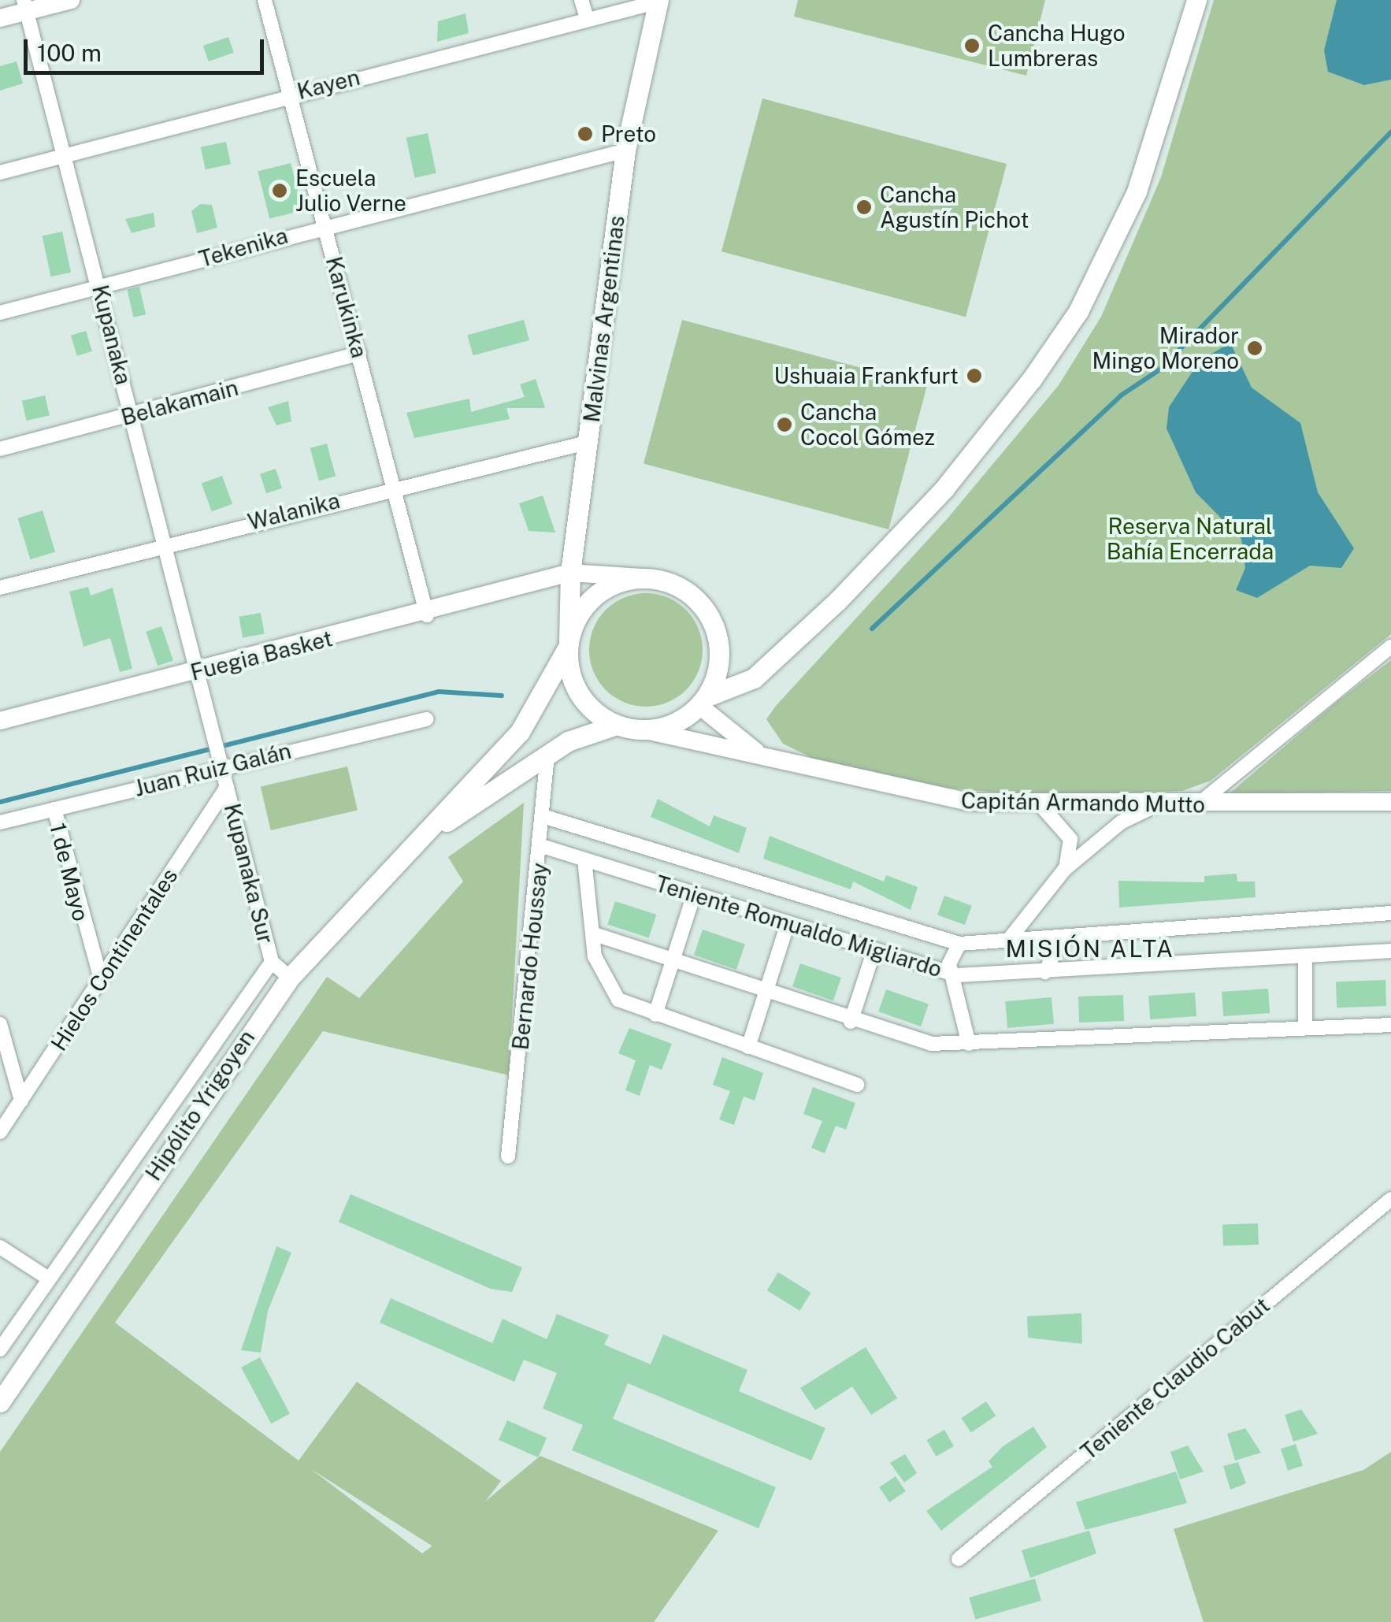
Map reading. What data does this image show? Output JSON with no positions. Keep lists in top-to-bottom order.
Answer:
{
  "streets": {
    "main road": ["Malvinas Argentinas", "Hipólito Yrigoyen"],
    "street": [
      "Kayen",
      "Tekenika",
      "Karukinka",
      "Kupanaka",
      "Belakamain",
      "Walanika",
      "Fuegia Basket",
      "Juan Ruiz Galán",
      "Capitán Armando Mutto",
      "1 de Mayo",
      "Kupanaka Sur",
      "Teniente Romualdo Migliardo",
      "Bernardo Houssay",
      "Hielos Continentales",
      "Teniente Claudio Cabut"
    ]
  },
  "crossings": [
    ["Kayen", "Karukinka"],
    ["Kayen", "Malvinas Argentinas"],
    ["Kayen", "Kupanaka"],
    ["Tekenika", "Karukinka"],
    ["Tekenika", "Malvinas Argentinas"],
    ["Tekenika", "Kupanaka"],
    ["Karukinka", "Belakamain"],
    ["Karukinka", "Walanika"],
    ["Karukinka", "Fuegia Basket"],
    ["Malvinas Argentinas", "Walanika"],
    ["Malvinas Argentinas", "Fuegia Basket"],
    ["Malvinas Argentinas", "Capitán Armando Mutto"],
    ["Kupanaka", "Belakamain"],
    ["Kupanaka", "Walanika"],
    ["Kupanaka", "Fuegia Basket"],
    ["Kupanaka", "Kupanaka Sur"],
    ["Fuegia Basket", "Kupanaka Sur"],
    ["Juan Ruiz Galán", "1 de Mayo"],
    ["Juan Ruiz Galán", "Kupanaka Sur"],
    ["1 de Mayo", "Hielos Continentales"],
    ["Kupanaka Sur", "Hielos Continentales"],
    ["Kupanaka Sur", "Hipólito Yrigoyen"],
    ["Teniente Romualdo Migliardo", "Bernardo Houssay"]
  ],
  "districts": ["MISIÓN ALTA"],
  "parks": ["Reserva Natural Bahía Encerrada"],
  "places": [
    "Cancha Hugo Lumbreras",
    "Preto",
    "Escuela Julio Verne",
    "Cancha Agustín Pichot",
    "Mirador Mingo Moreno",
    "Ushuaia Frankfurt",
    "Cancha Cocol Gómez"
  ],
  "scale_bar": "100 m"
}
